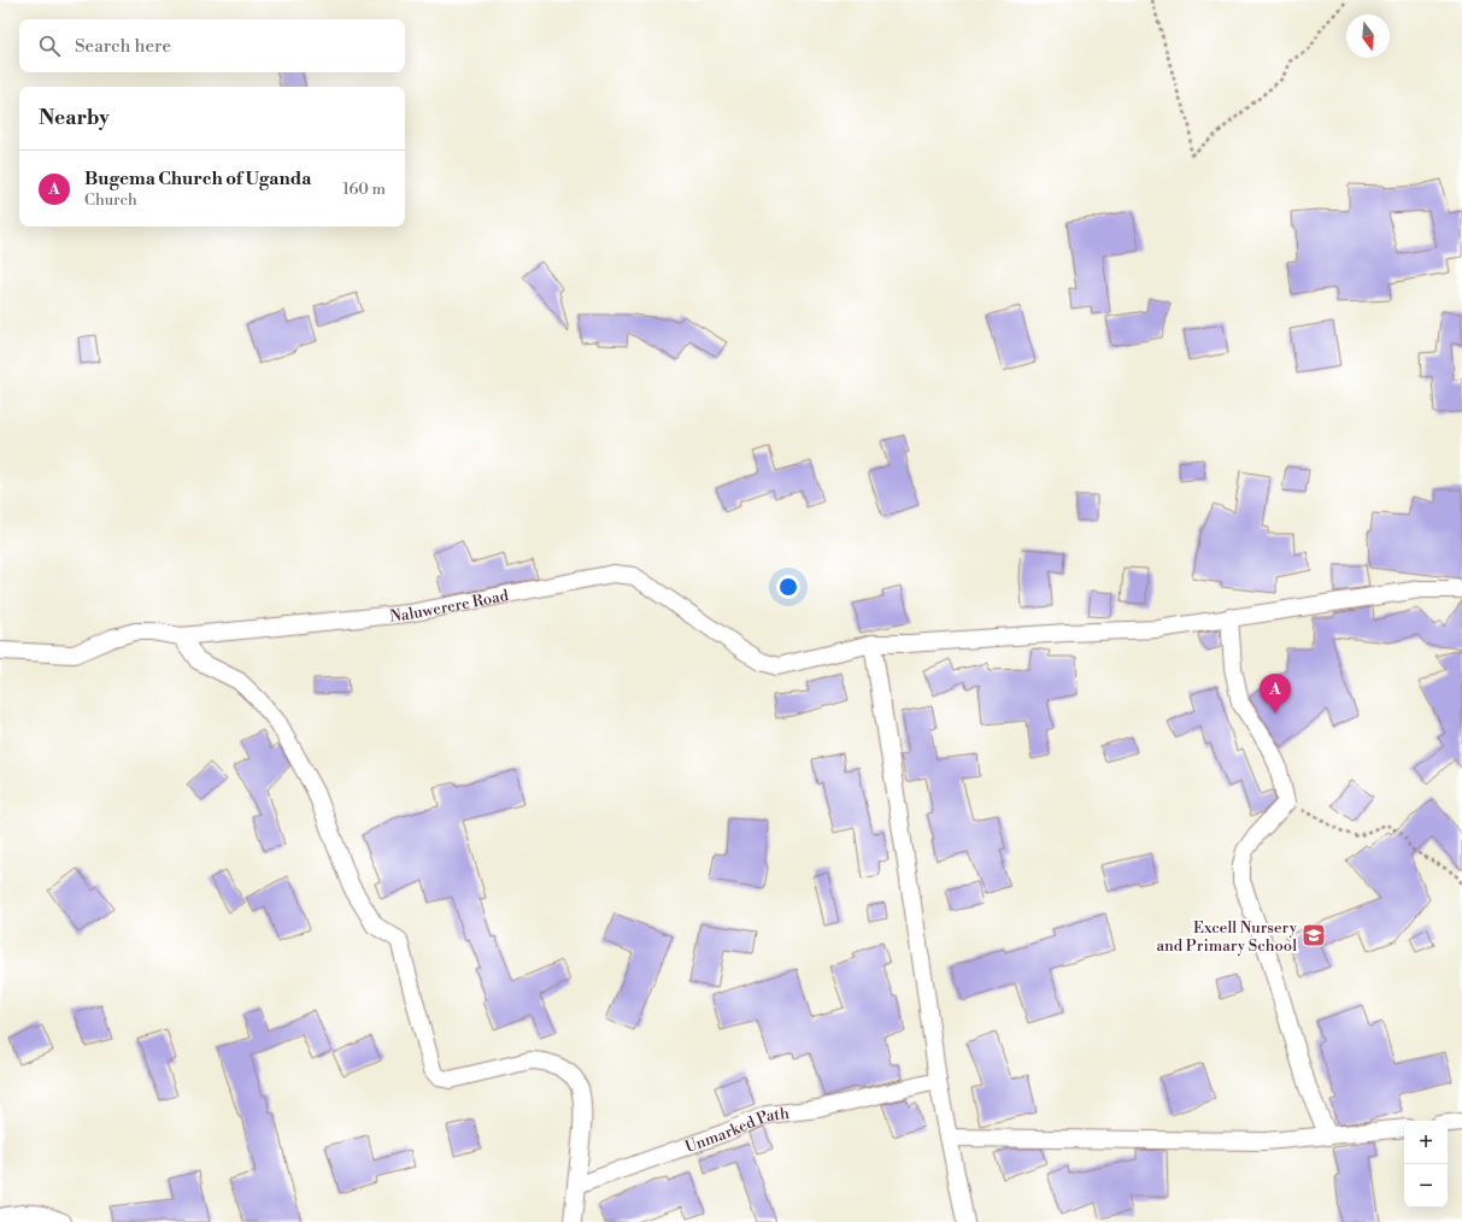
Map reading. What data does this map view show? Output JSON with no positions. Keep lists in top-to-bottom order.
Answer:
{
  "streets": {
    "street": ["Naluwerere Road", "Unmarked Path"]
  },
  "places": {
    "school or university": ["Excell Nursery and Primary School"]
  },
  "north": "bottom",
  "page": {
    "search": "Search here",
    "heading": "Nearby",
    "list": [
      {
        "mark": "A",
        "name": "Bugema Church of Uganda",
        "note": "Church",
        "value": "160 m"
      }
    ],
    "pins": "A",
    "map_buttons": ["+", "−"]
  }
}
